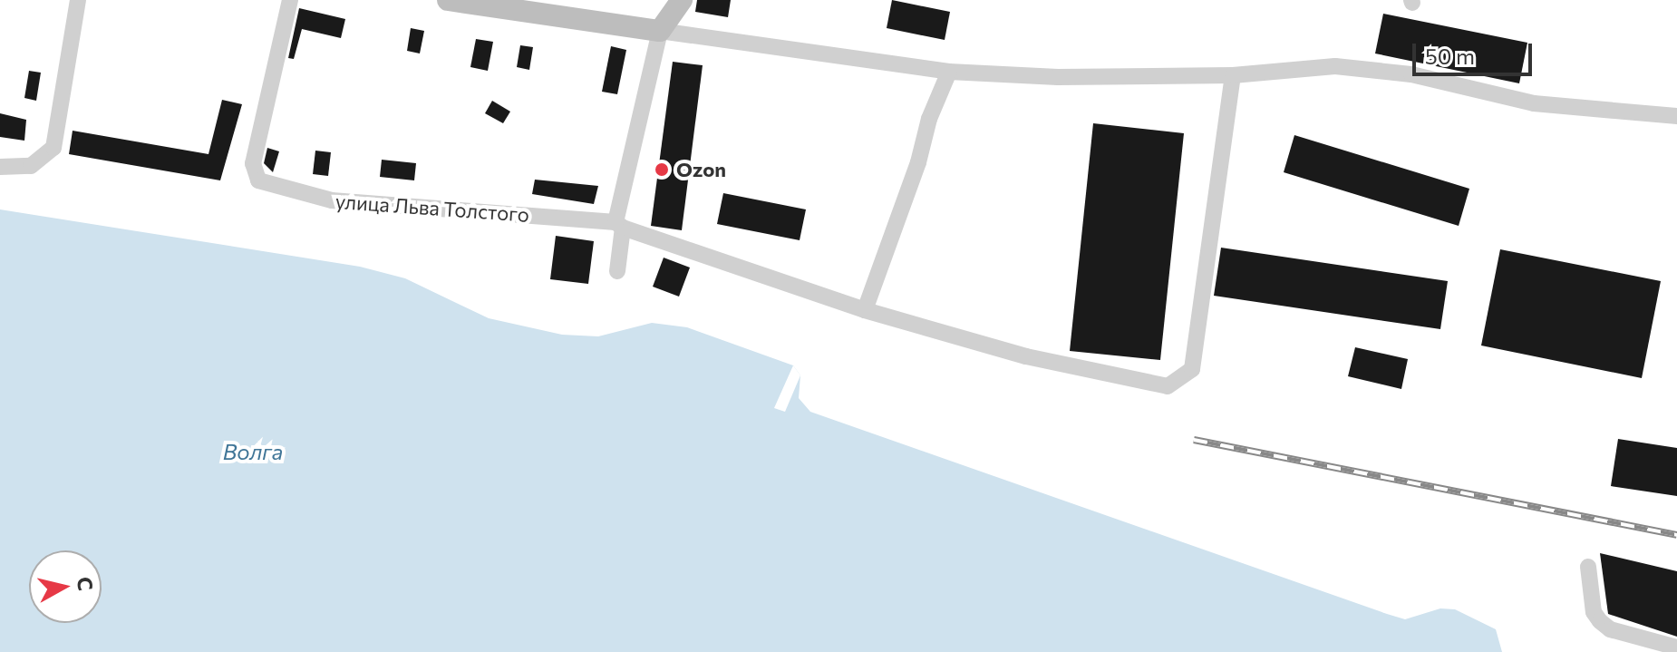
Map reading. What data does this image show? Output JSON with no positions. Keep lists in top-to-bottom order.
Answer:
{
  "streets": {
    "street": ["улица Льва Толстого"]
  },
  "water": ["Волга"],
  "places": ["Ozon"],
  "scale_bar": "50 m",
  "north": "right"
}
